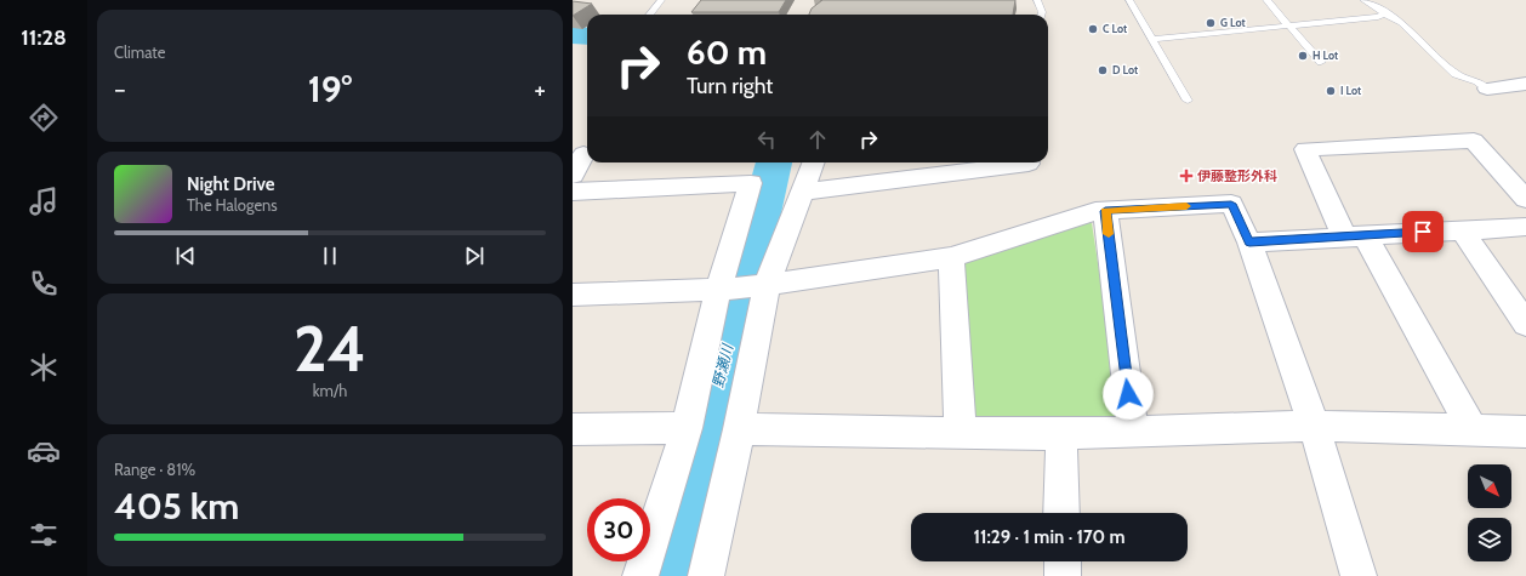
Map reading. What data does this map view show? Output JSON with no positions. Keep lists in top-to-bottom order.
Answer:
{
  "water": ["野瀬川"],
  "places": {
    "other": [
      "G Lot",
      "C Lot",
      "H Lot",
      "D Lot",
      "I Lot"
    ],
    "health": ["伊藤整形外科"]
  },
  "north": "bottom right",
  "page": {
    "tabs": "11:28",
    "tile": [
      "Climate",
      ["24", "km/h"],
      ["Range · 81%", "405 km"]
    ],
    "turn": ["60 m", "Turn right"],
    "heat": ["−", "19°", "+"],
    "song": ["Night Drive", "The Halogens"],
    "limit": "30",
    "trip": "11:29 · 1 min · 170 m"
  }
}
